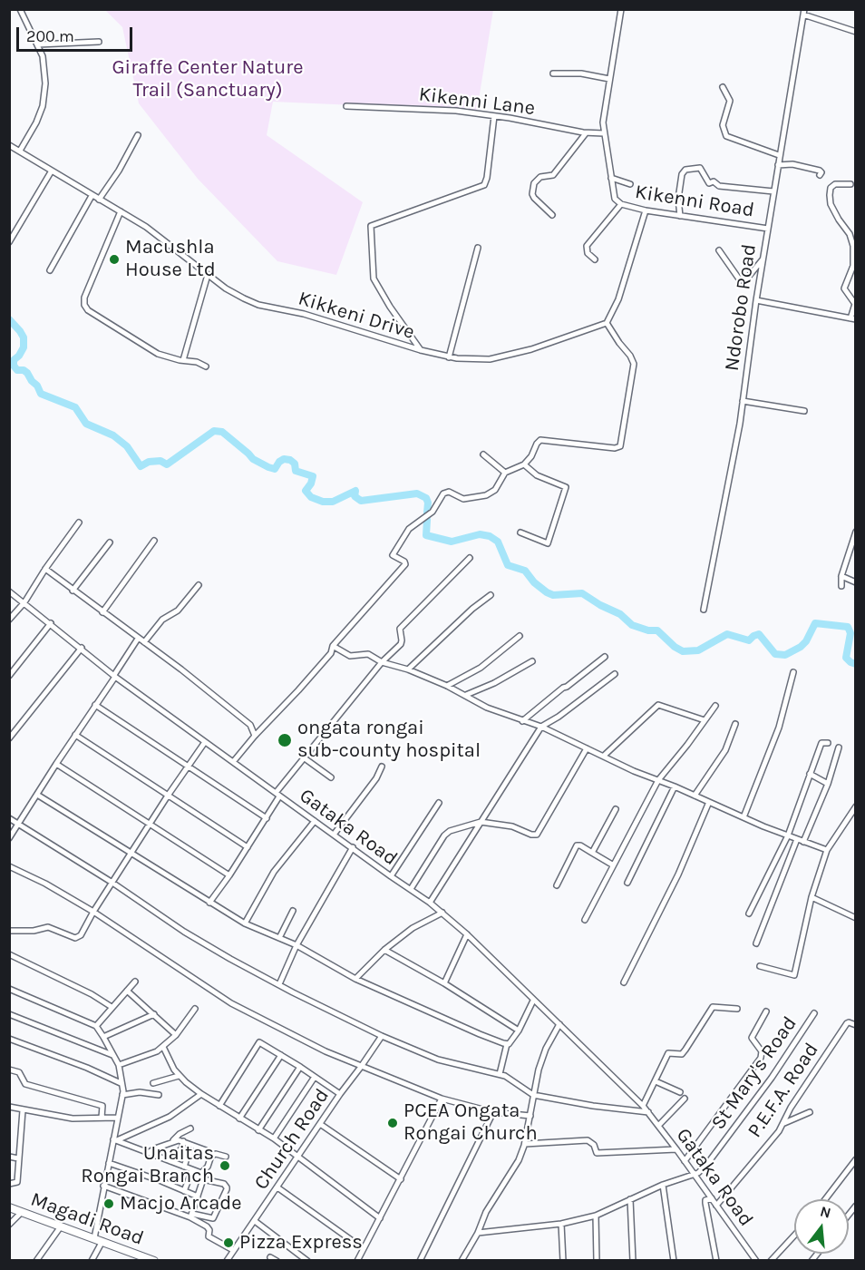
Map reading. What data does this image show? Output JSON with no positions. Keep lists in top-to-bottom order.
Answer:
{
  "streets": {
    "highway": ["Magadi Road"],
    "street": [
      "Kikenni Lane",
      "Kikenni Road",
      "Ndorobo Road",
      "Kikkeni Drive",
      "Gataka Road",
      "St Mary's Road",
      "P.E.F.A. Road",
      "Church Road"
    ]
  },
  "crossings": [
    ["Kikenni Lane", "Kikenni Road"],
    ["Kikenni Road", "Ndorobo Road"],
    ["Gataka Road", "St Mary's Road"],
    ["Gataka Road", "P.E.F.A. Road"]
  ],
  "parks": ["Giraffe Center Nature Trail (Sanctuary)"],
  "places": [
    "Macushla House Ltd",
    "ongata rongai sub-county hospital",
    "PCEA Ongata Rongai Church",
    "Unaitas Rongai Branch",
    "Macjo Arcade",
    "Pizza Express"
  ],
  "scale_bar": "200 m",
  "north": "top"
}
